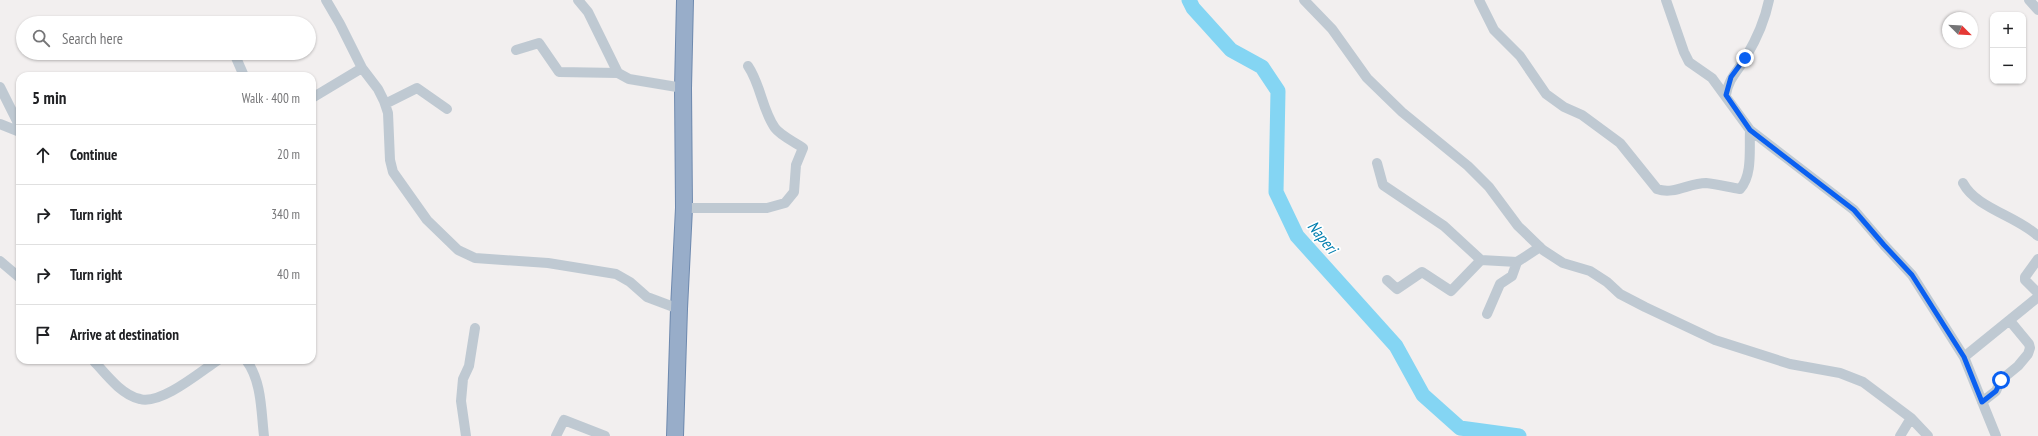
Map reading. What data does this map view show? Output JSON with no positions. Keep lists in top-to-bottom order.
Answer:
{
  "water": ["Naperi"],
  "north": "bottom right",
  "page": {
    "map_buttons": ["+", "−"],
    "search": "Search here",
    "heading": ["5 min", "Walk · 400 m"],
    "list": [
      ["Continue", "20 m"],
      ["Turn right", "340 m"],
      ["Turn right", "40 m"],
      "Arrive at destination"
    ]
  }
}
